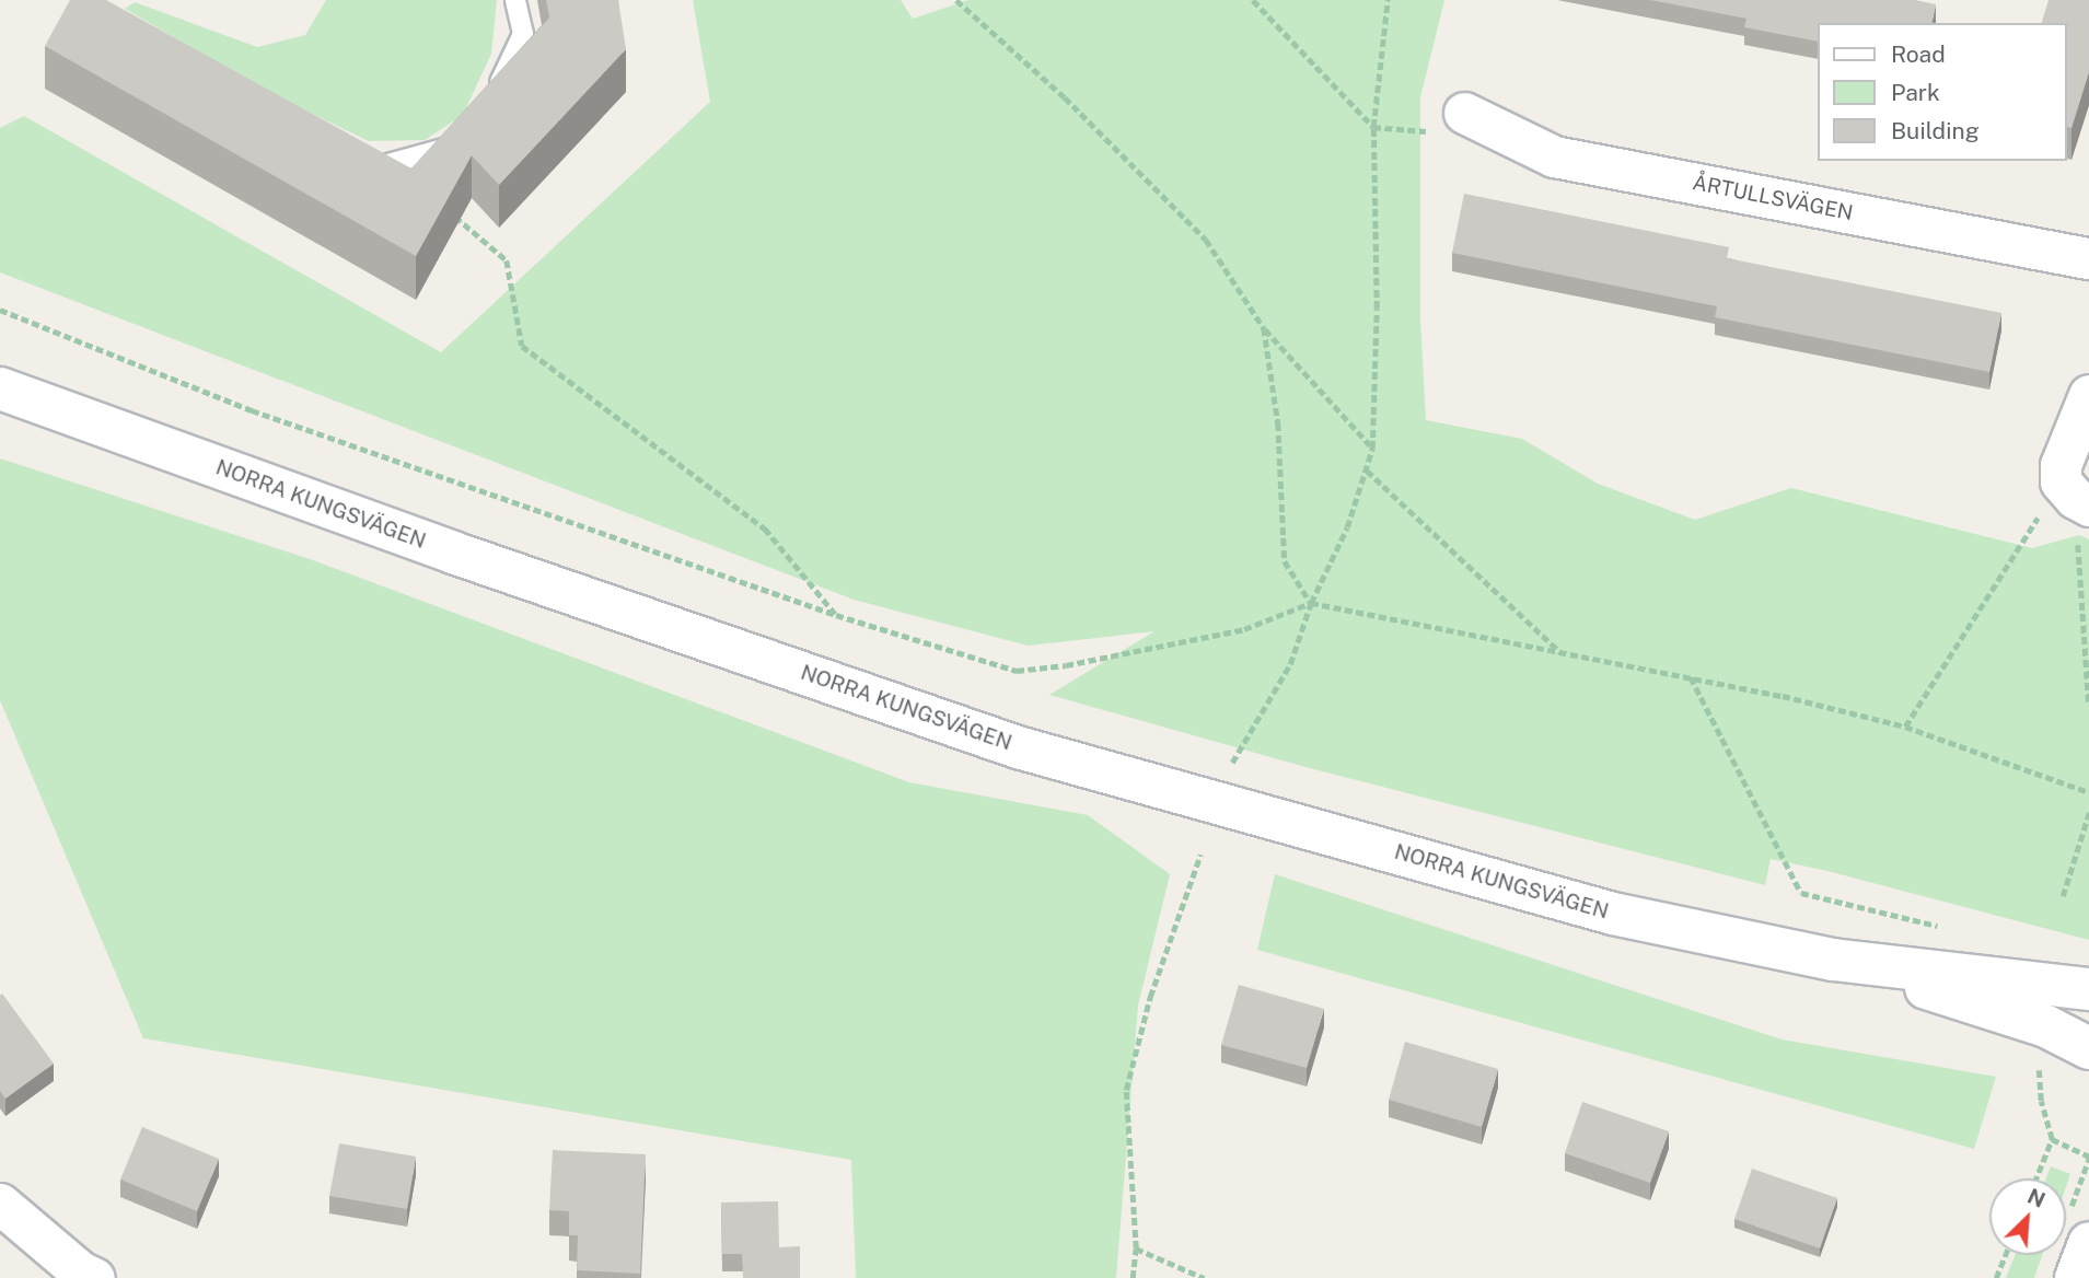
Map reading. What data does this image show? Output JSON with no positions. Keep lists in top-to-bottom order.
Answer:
{
  "streets": {
    "main road": ["NORRA KUNGSVÄGEN"],
    "street": ["ÅRTULLSVÄGEN"]
  },
  "legend": ["Road", "Park", "Building"],
  "north": "top right"
}
